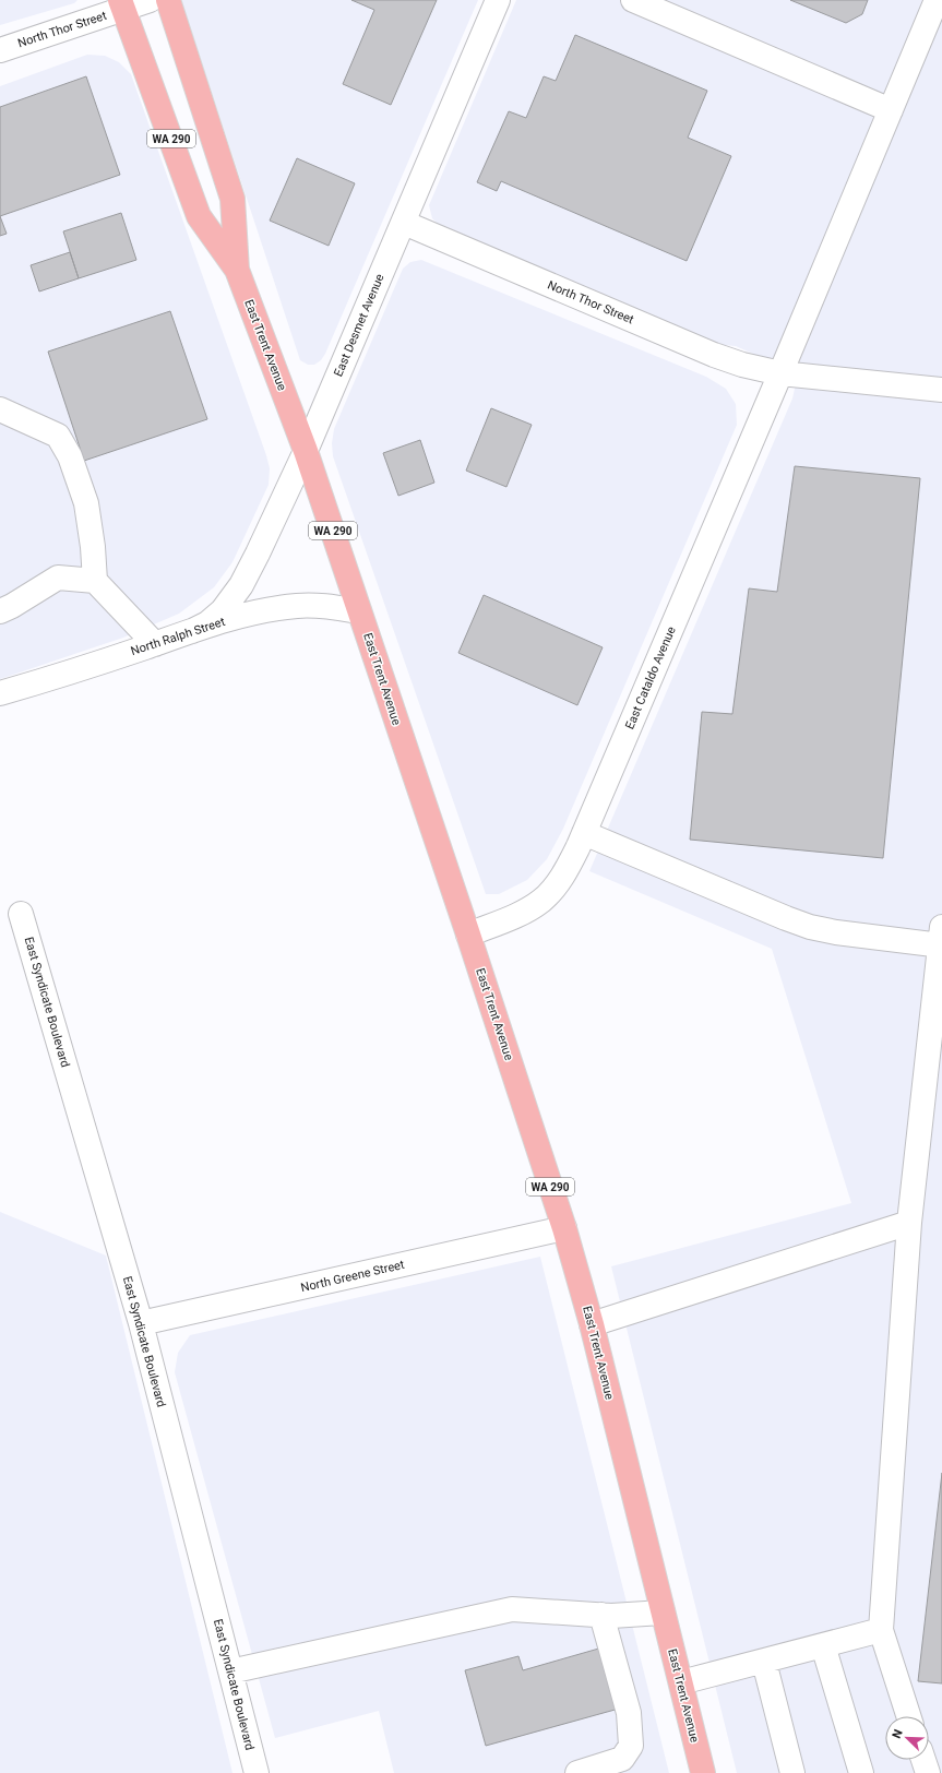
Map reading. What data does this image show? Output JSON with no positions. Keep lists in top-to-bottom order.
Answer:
{
  "streets": {
    "main road": ["WA 290", "East Trent Avenue"],
    "street": [
      "North Thor Street",
      "East Desmet Avenue",
      "North Ralph Street",
      "East Cataldo Avenue",
      "East Syndicate Boulevard",
      "North Greene Street"
    ]
  },
  "crossings": [
    ["North Thor Street", "East Desmet Avenue"],
    ["North Thor Street", "East Trent Avenue"],
    ["North Thor Street", "East Cataldo Avenue"],
    ["East Desmet Avenue", "East Trent Avenue"],
    ["East Desmet Avenue", "North Ralph Street"],
    ["East Trent Avenue", "North Ralph Street"],
    ["East Trent Avenue", "East Cataldo Avenue"],
    ["East Trent Avenue", "North Greene Street"],
    ["East Syndicate Boulevard", "North Greene Street"]
  ],
  "north": "top left"
}
